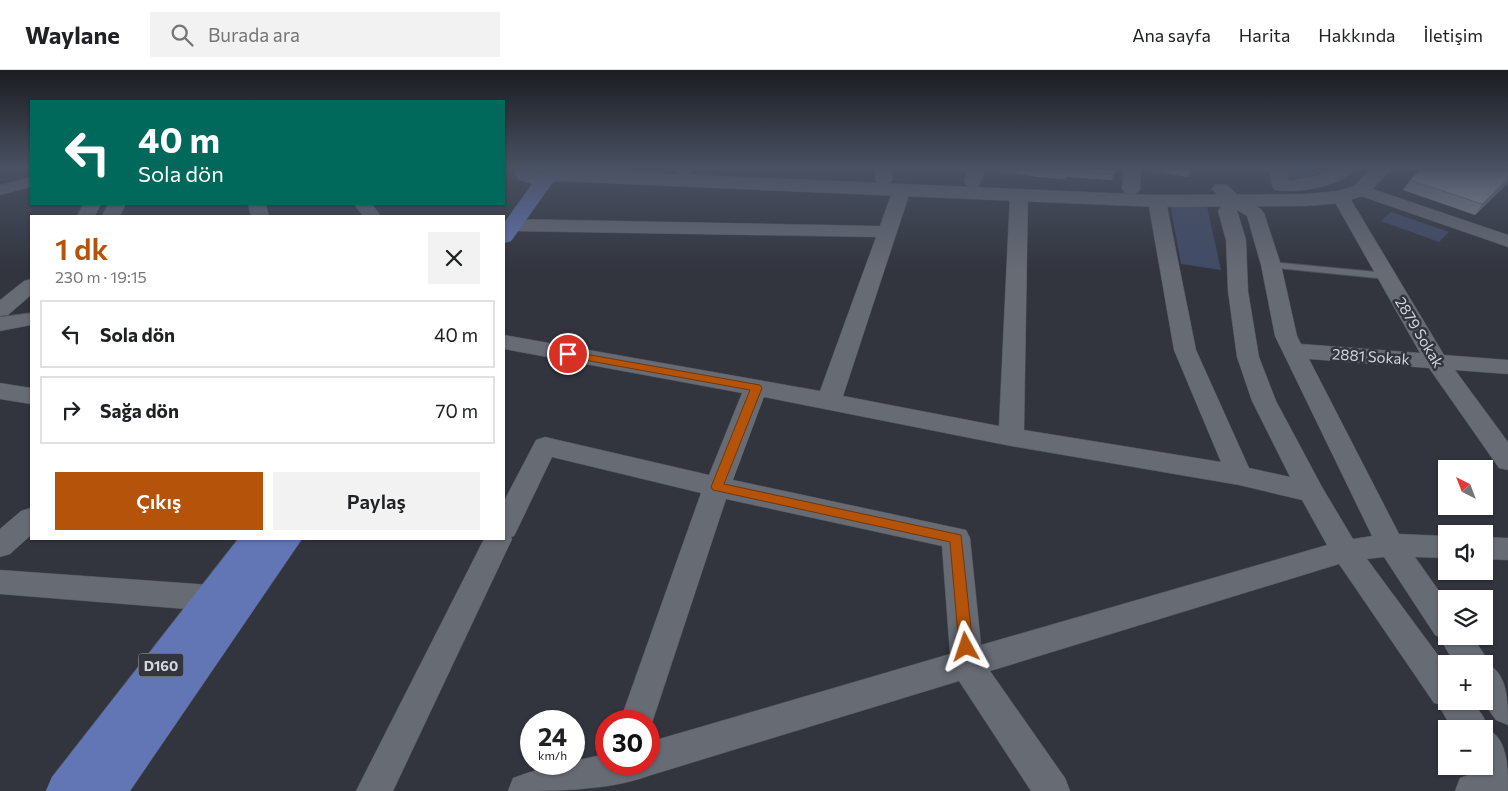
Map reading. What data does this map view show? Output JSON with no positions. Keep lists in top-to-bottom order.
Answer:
{
  "streets": {
    "main road": ["D160"],
    "street": ["2879 Sokak", "2881 Sokak"]
  },
  "crossings": [
    ["2879 Sokak", "2881 Sokak"]
  ],
  "north": "top left",
  "page": {
    "header": "Waylane",
    "search": "Burada ara",
    "nav": [
      "Ana sayfa",
      "Harita",
      "Hakkında",
      "İletişim"
    ],
    "turn": ["40 m", "Sola dön"],
    "heading": ["1 dk", "230 m · 19:15"],
    "list": [
      {
        "name": "Sola dön",
        "value": "40 m"
      },
      {
        "name": "Sağa dön",
        "value": "70 m"
      }
    ],
    "map_buttons": ["+", "−"],
    "buttons": ["Çıkış", "Paylaş"],
    "speed": "24 km/h",
    "limit": "30"
  }
}
